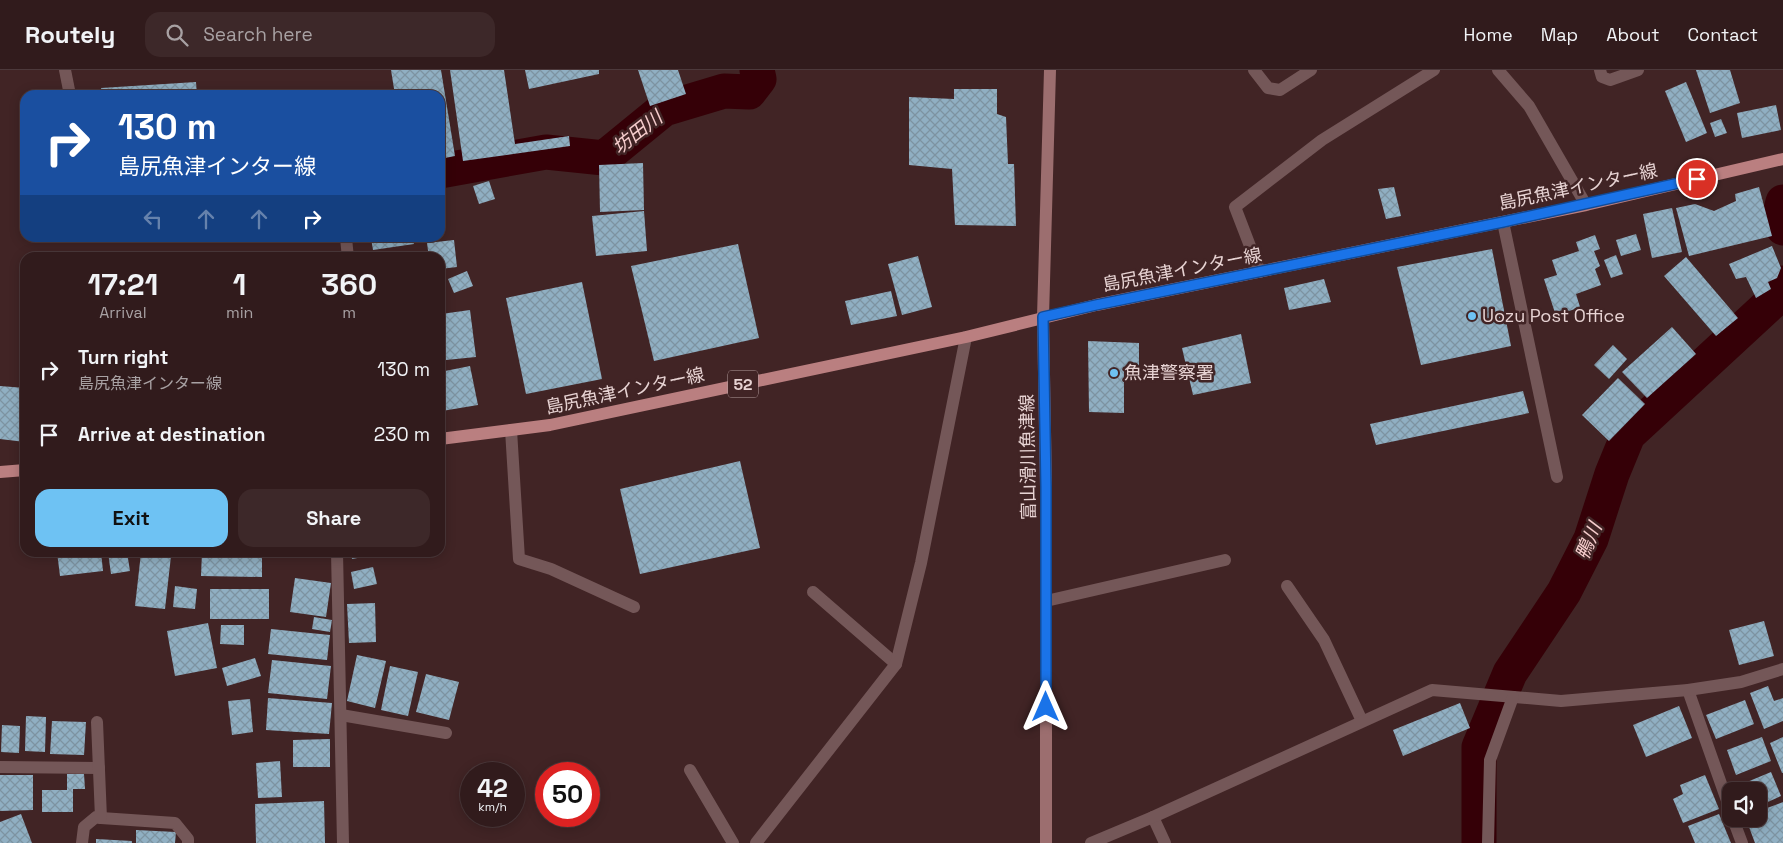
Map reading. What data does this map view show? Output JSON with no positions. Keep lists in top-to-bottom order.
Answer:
{
  "streets": {
    "main road": ["島尻魚津インター線", "52", "富山滑川魚津線"]
  },
  "crossings": [
    ["島尻魚津インター線", "富山滑川魚津線"]
  ],
  "water": ["坊田川", "鴨川"],
  "places": ["Uozu Post Office", "魚津警察署"],
  "page": {
    "header": "Routely",
    "search": "Search here",
    "nav": [
      "Home",
      "Map",
      "About",
      "Contact"
    ],
    "turn": ["130 m", "島尻魚津インター線"],
    "eta": [
      "17:21",
      "Arrival",
      "1",
      "min",
      "360",
      "m"
    ],
    "list": [
      {
        "name": "Turn right",
        "note": "島尻魚津インター線",
        "value": "130 m"
      },
      {
        "name": "Arrive at destination",
        "value": "230 m"
      }
    ],
    "buttons": ["Exit", "Share"],
    "speed": "42 km/h",
    "limit": "50"
  }
}
